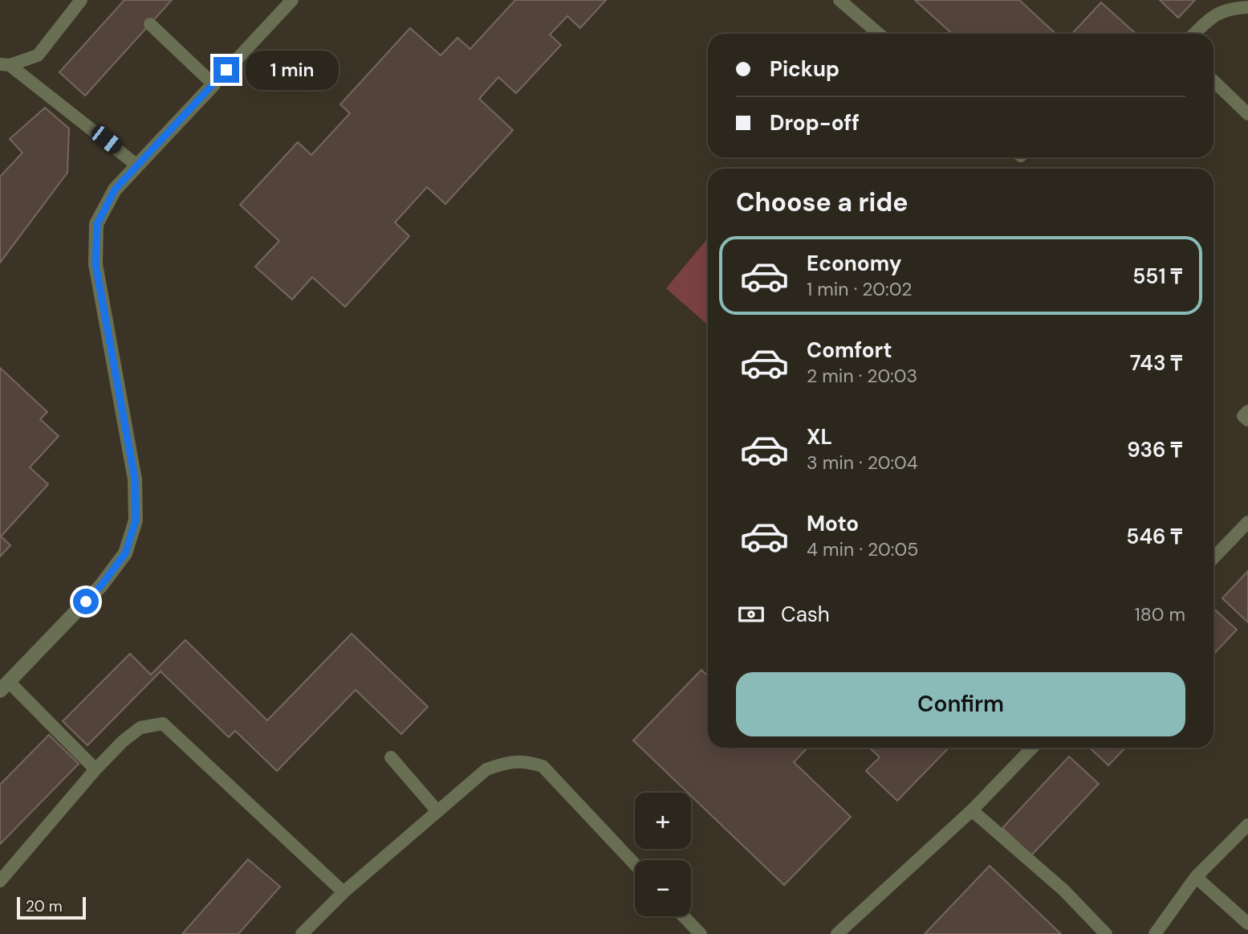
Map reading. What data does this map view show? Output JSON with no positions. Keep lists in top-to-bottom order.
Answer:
{
  "scale_bar": "20 m",
  "page": {
    "banner": ["Pickup", "Drop-off"],
    "bubble": "1 min",
    "heading": "Choose a ride",
    "list": [
      {
        "name": "Economy",
        "note": "1 min · 20:02",
        "value": "551 ₸"
      },
      {
        "name": "Comfort",
        "note": "2 min · 20:03",
        "value": "743 ₸"
      },
      {
        "name": "XL",
        "note": "3 min · 20:04",
        "value": "936 ₸"
      },
      {
        "name": "Moto",
        "note": "4 min · 20:05",
        "value": "546 ₸"
      }
    ],
    "pay": ["Cash", "180 m"],
    "buttons": "Confirm",
    "map_buttons": ["+", "−"],
    "scale": "20 m"
  }
}
